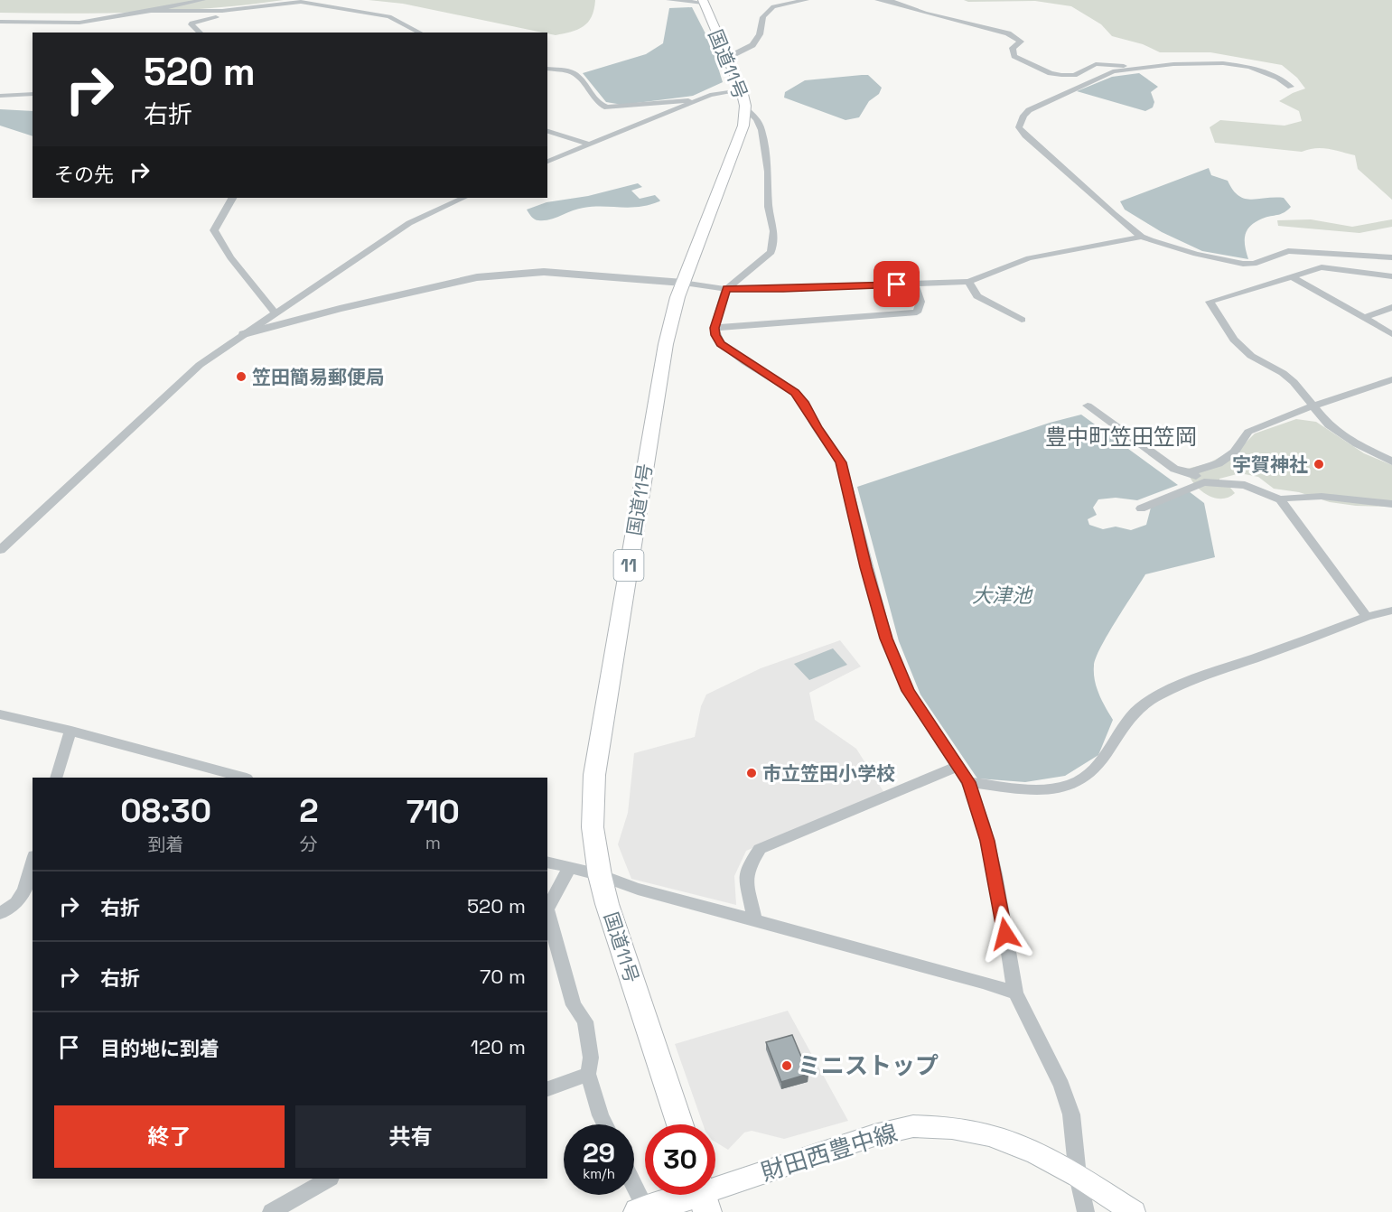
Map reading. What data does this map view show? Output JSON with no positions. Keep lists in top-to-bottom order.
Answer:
{
  "streets": {
    "main road": ["国道11号", "11", "財田西豊中線"]
  },
  "districts": ["豊中町笠田笠岡"],
  "water": ["大津池"],
  "places": [
    "笠田簡易郵便局",
    "宇賀神社",
    "市立笠田小学校",
    "ミニストップ"
  ],
  "page": {
    "turn": ["520 m", "右折"],
    "then": "その先",
    "eta": [
      "08:30",
      "到着",
      "2",
      "分",
      "710",
      "m"
    ],
    "list": [
      {
        "name": "右折",
        "value": "520 m"
      },
      {
        "name": "右折",
        "value": "70 m"
      },
      {
        "name": "目的地に到着",
        "value": "120 m"
      }
    ],
    "buttons": ["終了", "共有"],
    "speed": "29 km/h",
    "limit": "30"
  }
}
